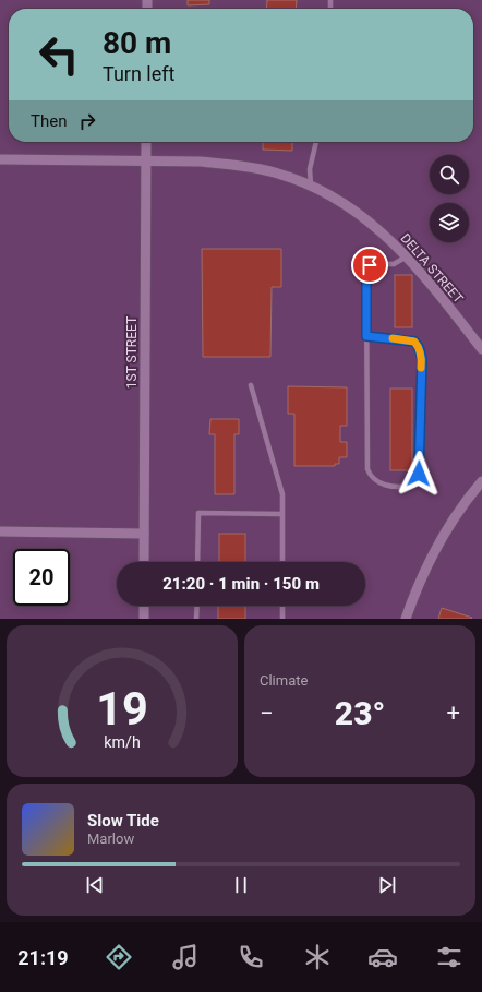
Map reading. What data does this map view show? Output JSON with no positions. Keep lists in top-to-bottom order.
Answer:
{
  "streets": {
    "street": ["DELTA STREET", "1ST STREET"]
  },
  "crossings": [
    ["DELTA STREET", "1ST STREET"]
  ],
  "page": {
    "turn": ["80 m", "Turn left"],
    "then": "Then",
    "limit": "20",
    "trip": "21:20 · 1 min · 150 m",
    "tile": "Climate",
    "heat": ["−", "23°", "+"],
    "song": ["Slow Tide", "Marlow"],
    "tabs": "21:19",
    "gauge": ["19", "km/h"]
  }
}
